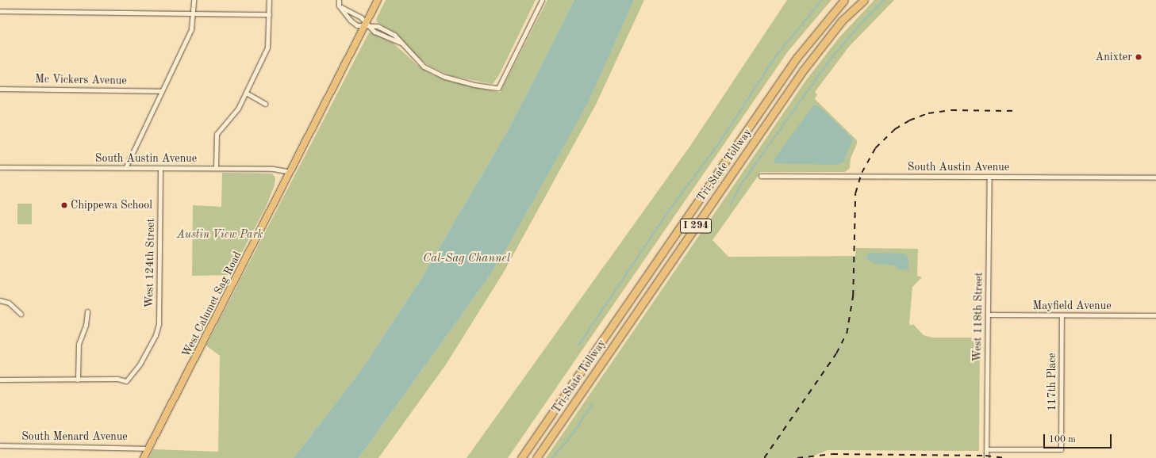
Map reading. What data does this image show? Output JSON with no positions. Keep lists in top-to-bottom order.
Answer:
{
  "streets": {
    "highway": ["Tri-State Tollway", "I 294"],
    "main road": ["West Calumet Sag Road"],
    "street": [
      "Mc Vickers Avenue",
      "South Austin Avenue",
      "West 124th Street",
      "Mayfield Avenue",
      "West 118th Street",
      "117th Place",
      "South Menard Avenue"
    ]
  },
  "crossings": [
    ["South Austin Avenue", "West 124th Street"],
    ["South Austin Avenue", "West Calumet Sag Road"],
    ["South Austin Avenue", "West 118th Street"],
    ["West Calumet Sag Road", "South Menard Avenue"],
    ["Mayfield Avenue", "West 118th Street"],
    ["Mayfield Avenue", "117th Place"],
    ["West 118th Street", "117th Place"]
  ],
  "water": ["Cal-Sag Channel"],
  "parks": ["Austin View Park"],
  "places": ["Anixter", "Chippewa School"],
  "scale_bar": "100 m"
}
